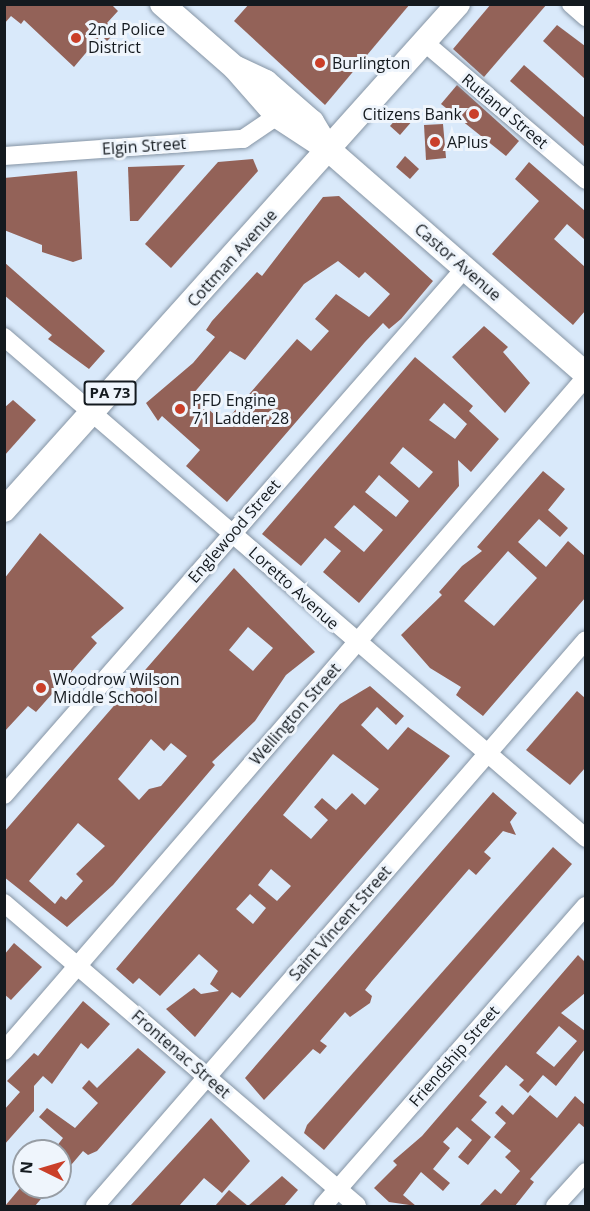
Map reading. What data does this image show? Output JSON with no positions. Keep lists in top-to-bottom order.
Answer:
{
  "streets": {
    "main road": ["Cottman Avenue", "Castor Avenue", "PA 73"],
    "street": [
      "Rutland Street",
      "Elgin Street",
      "Englewood Street",
      "Loretto Avenue",
      "Wellington Street",
      "Saint Vincent Street",
      "Frontenac Street",
      "Friendship Street"
    ]
  },
  "crossings": [
    ["Rutland Street", "Cottman Avenue"],
    ["Elgin Street", "Castor Avenue"],
    ["Cottman Avenue", "Castor Avenue"],
    ["Cottman Avenue", "Loretto Avenue"],
    ["Castor Avenue", "Englewood Street"],
    ["Castor Avenue", "Wellington Street"],
    ["Englewood Street", "Loretto Avenue"],
    ["Loretto Avenue", "Wellington Street"],
    ["Loretto Avenue", "Saint Vincent Street"],
    ["Wellington Street", "Frontenac Street"],
    ["Saint Vincent Street", "Frontenac Street"],
    ["Frontenac Street", "Friendship Street"]
  ],
  "places": [
    "2nd Police District",
    "Burlington",
    "Citizens Bank",
    "APlus",
    "PFD Engine 71 Ladder 28",
    "Woodrow Wilson Middle School"
  ],
  "north": "left"
}
